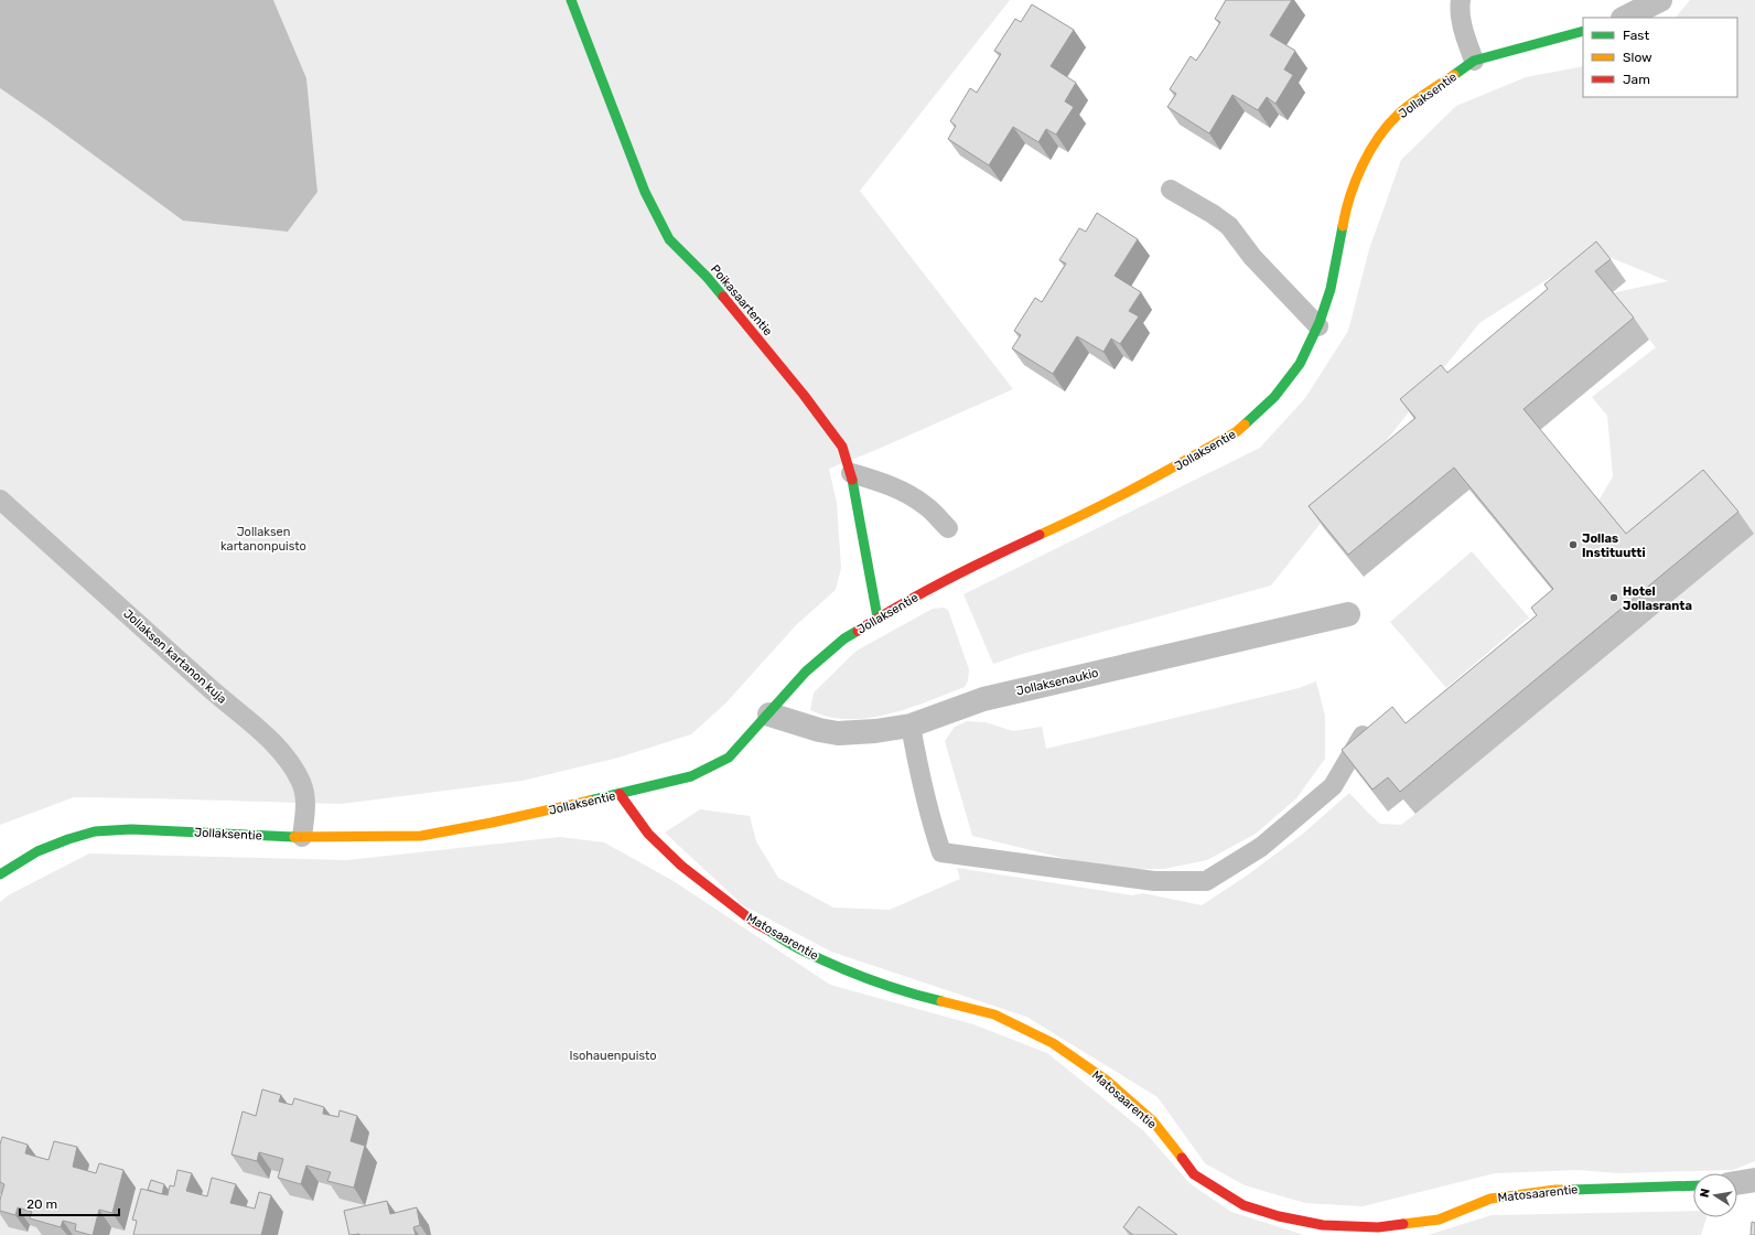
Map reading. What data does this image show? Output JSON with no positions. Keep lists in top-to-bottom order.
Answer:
{
  "streets": {
    "street": [
      "Jollaksentie",
      "Poikasaartentie",
      "Jollaksenaukio",
      "Matosaarentie"
    ],
    "lane": ["Jollaksen kartanon kuja"]
  },
  "crossings": [
    ["Jollaksentie", "Poikasaartentie"],
    ["Jollaksentie", "Jollaksen kartanon kuja"],
    ["Jollaksentie", "Jollaksenaukio"],
    ["Jollaksentie", "Matosaarentie"]
  ],
  "parks": ["Jollaksen kartanonpuisto", "Isohauenpuisto"],
  "places": ["Jollas Instituutti", "Hotel Jollasranta"],
  "legend": ["Fast", "Slow", "Jam"],
  "scale_bar": "20 m",
  "north": "left"
}
